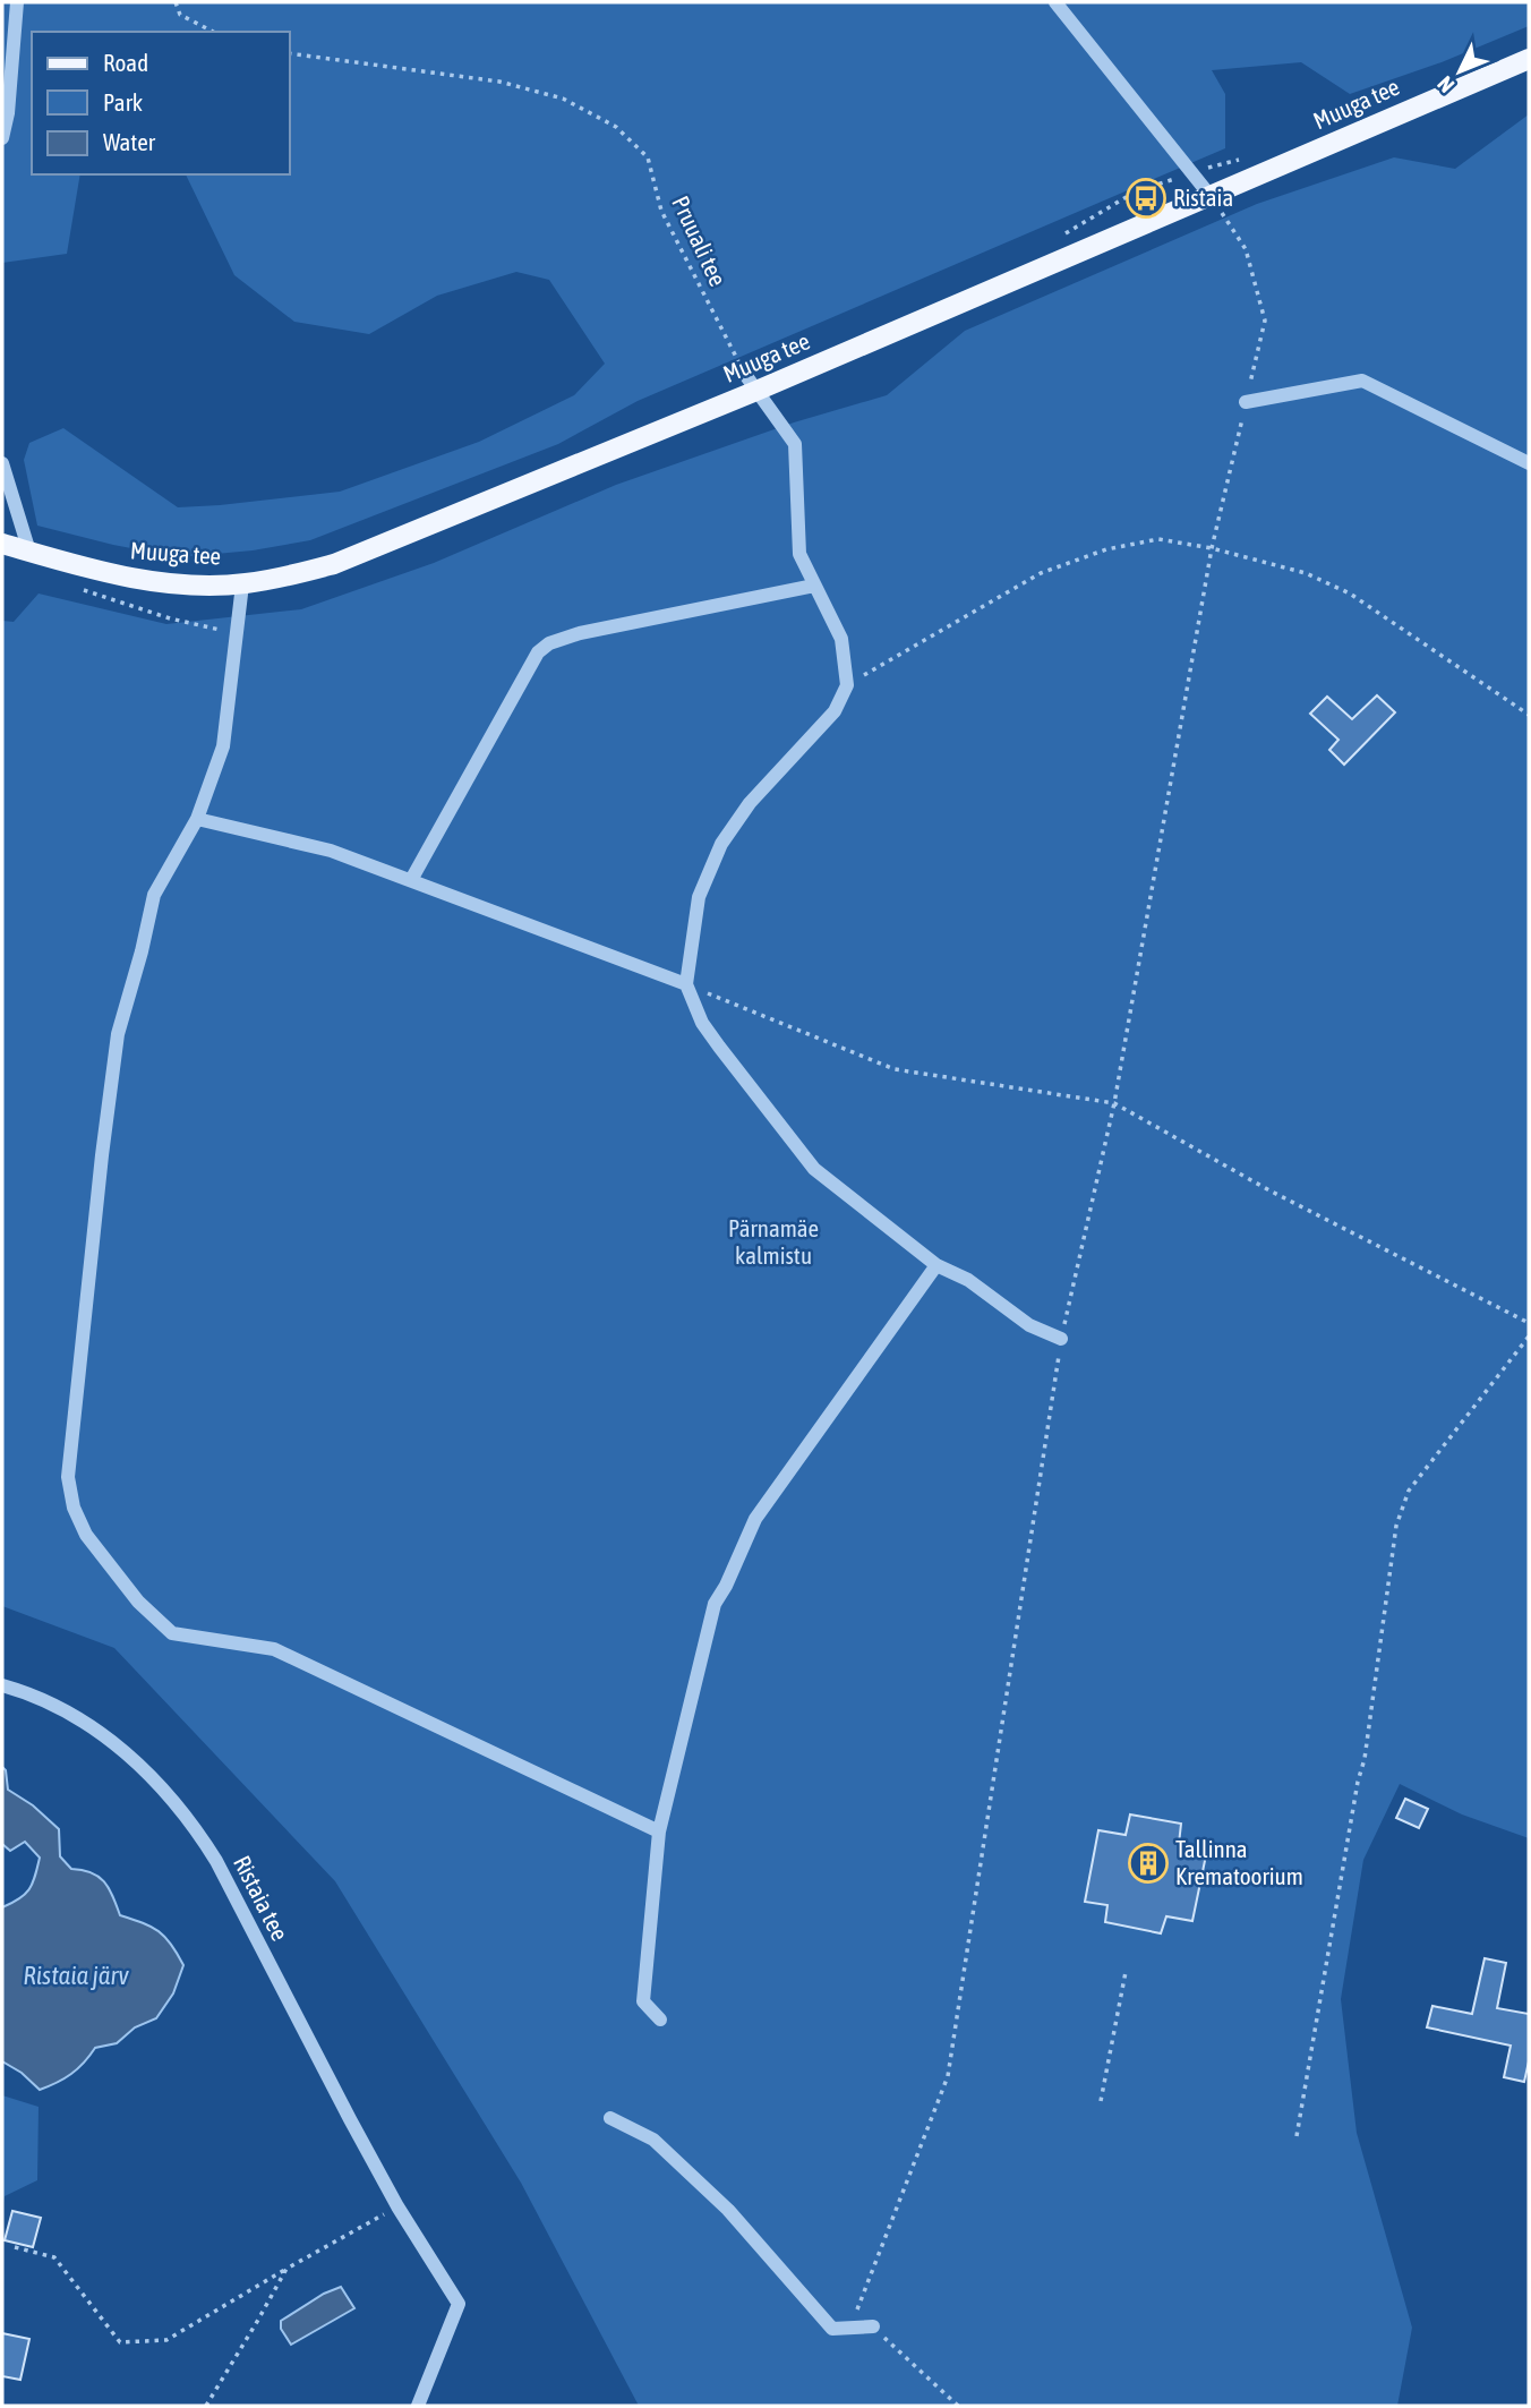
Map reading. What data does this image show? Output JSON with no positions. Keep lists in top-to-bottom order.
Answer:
{
  "streets": {
    "main road": ["Muuga tee"],
    "street": ["Ristaia tee"],
    "path": ["Pruuali tee"]
  },
  "crossings": [
    ["Muuga tee", "Pruuali tee"]
  ],
  "water": ["Ristaia järv"],
  "parks": ["Pärnamäe kalmistu"],
  "places": {
    "bus stop": ["Ristaia"],
    "building": ["Tallinna Krematoorium"]
  },
  "legend": ["Road", "Park", "Water"],
  "north": "bottom left"
}
